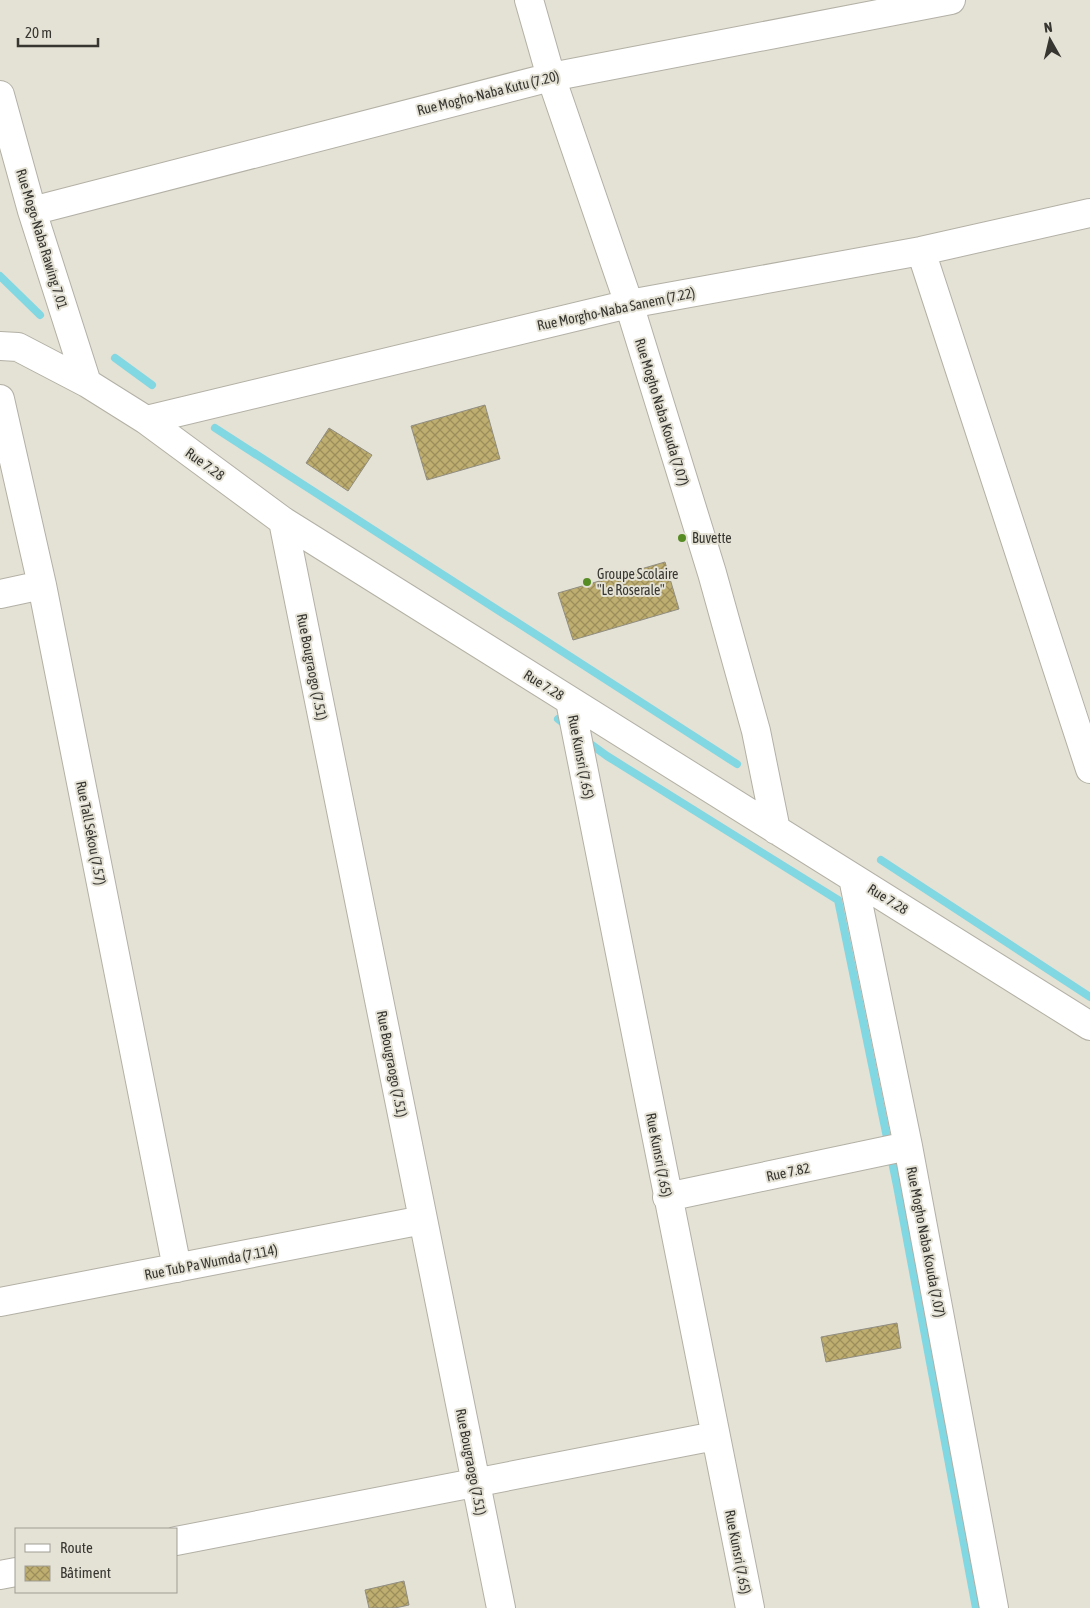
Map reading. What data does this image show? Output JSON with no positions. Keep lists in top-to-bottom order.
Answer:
{
  "streets": {
    "street": [
      "Rue Mogho-Naba Kutu (7.20)",
      "Rue Mogo-Naba Rawing 7.01",
      "Rue Morgho-Naba Sanem (7.22)",
      "Rue Mogho Naba Kouda (7.07)",
      "Rue 7.28",
      "Rue Bougraogo (7.51)",
      "Rue Kunsri (7.65)",
      "Rue Tall Sékou (7.57)",
      "Rue 7.82",
      "Rue Tub Pa Wumda (7.114)"
    ]
  },
  "crossings": [
    ["Rue Mogho-Naba Kutu (7.20)", "Rue Mogo-Naba Rawing 7.01"],
    ["Rue Mogho-Naba Kutu (7.20)", "Rue Mogho Naba Kouda (7.07)"],
    ["Rue Mogo-Naba Rawing 7.01", "Rue 7.28"],
    ["Rue Morgho-Naba Sanem (7.22)", "Rue Mogho Naba Kouda (7.07)"],
    ["Rue Morgho-Naba Sanem (7.22)", "Rue 7.28"],
    ["Rue Mogho Naba Kouda (7.07)", "Rue 7.28"],
    ["Rue Mogho Naba Kouda (7.07)", "Rue 7.82"],
    ["Rue 7.28", "Rue Bougraogo (7.51)"],
    ["Rue 7.28", "Rue Kunsri (7.65)"],
    ["Rue Bougraogo (7.51)", "Rue Tub Pa Wumda (7.114)"],
    ["Rue Kunsri (7.65)", "Rue 7.82"],
    ["Rue Tall Sékou (7.57)", "Rue Tub Pa Wumda (7.114)"]
  ],
  "places": ["Buvette", "Groupe Scolaire \"Le Roserale\""],
  "legend": ["Route", "Bâtiment"],
  "scale_bar": "20 m",
  "north": "top"
}
